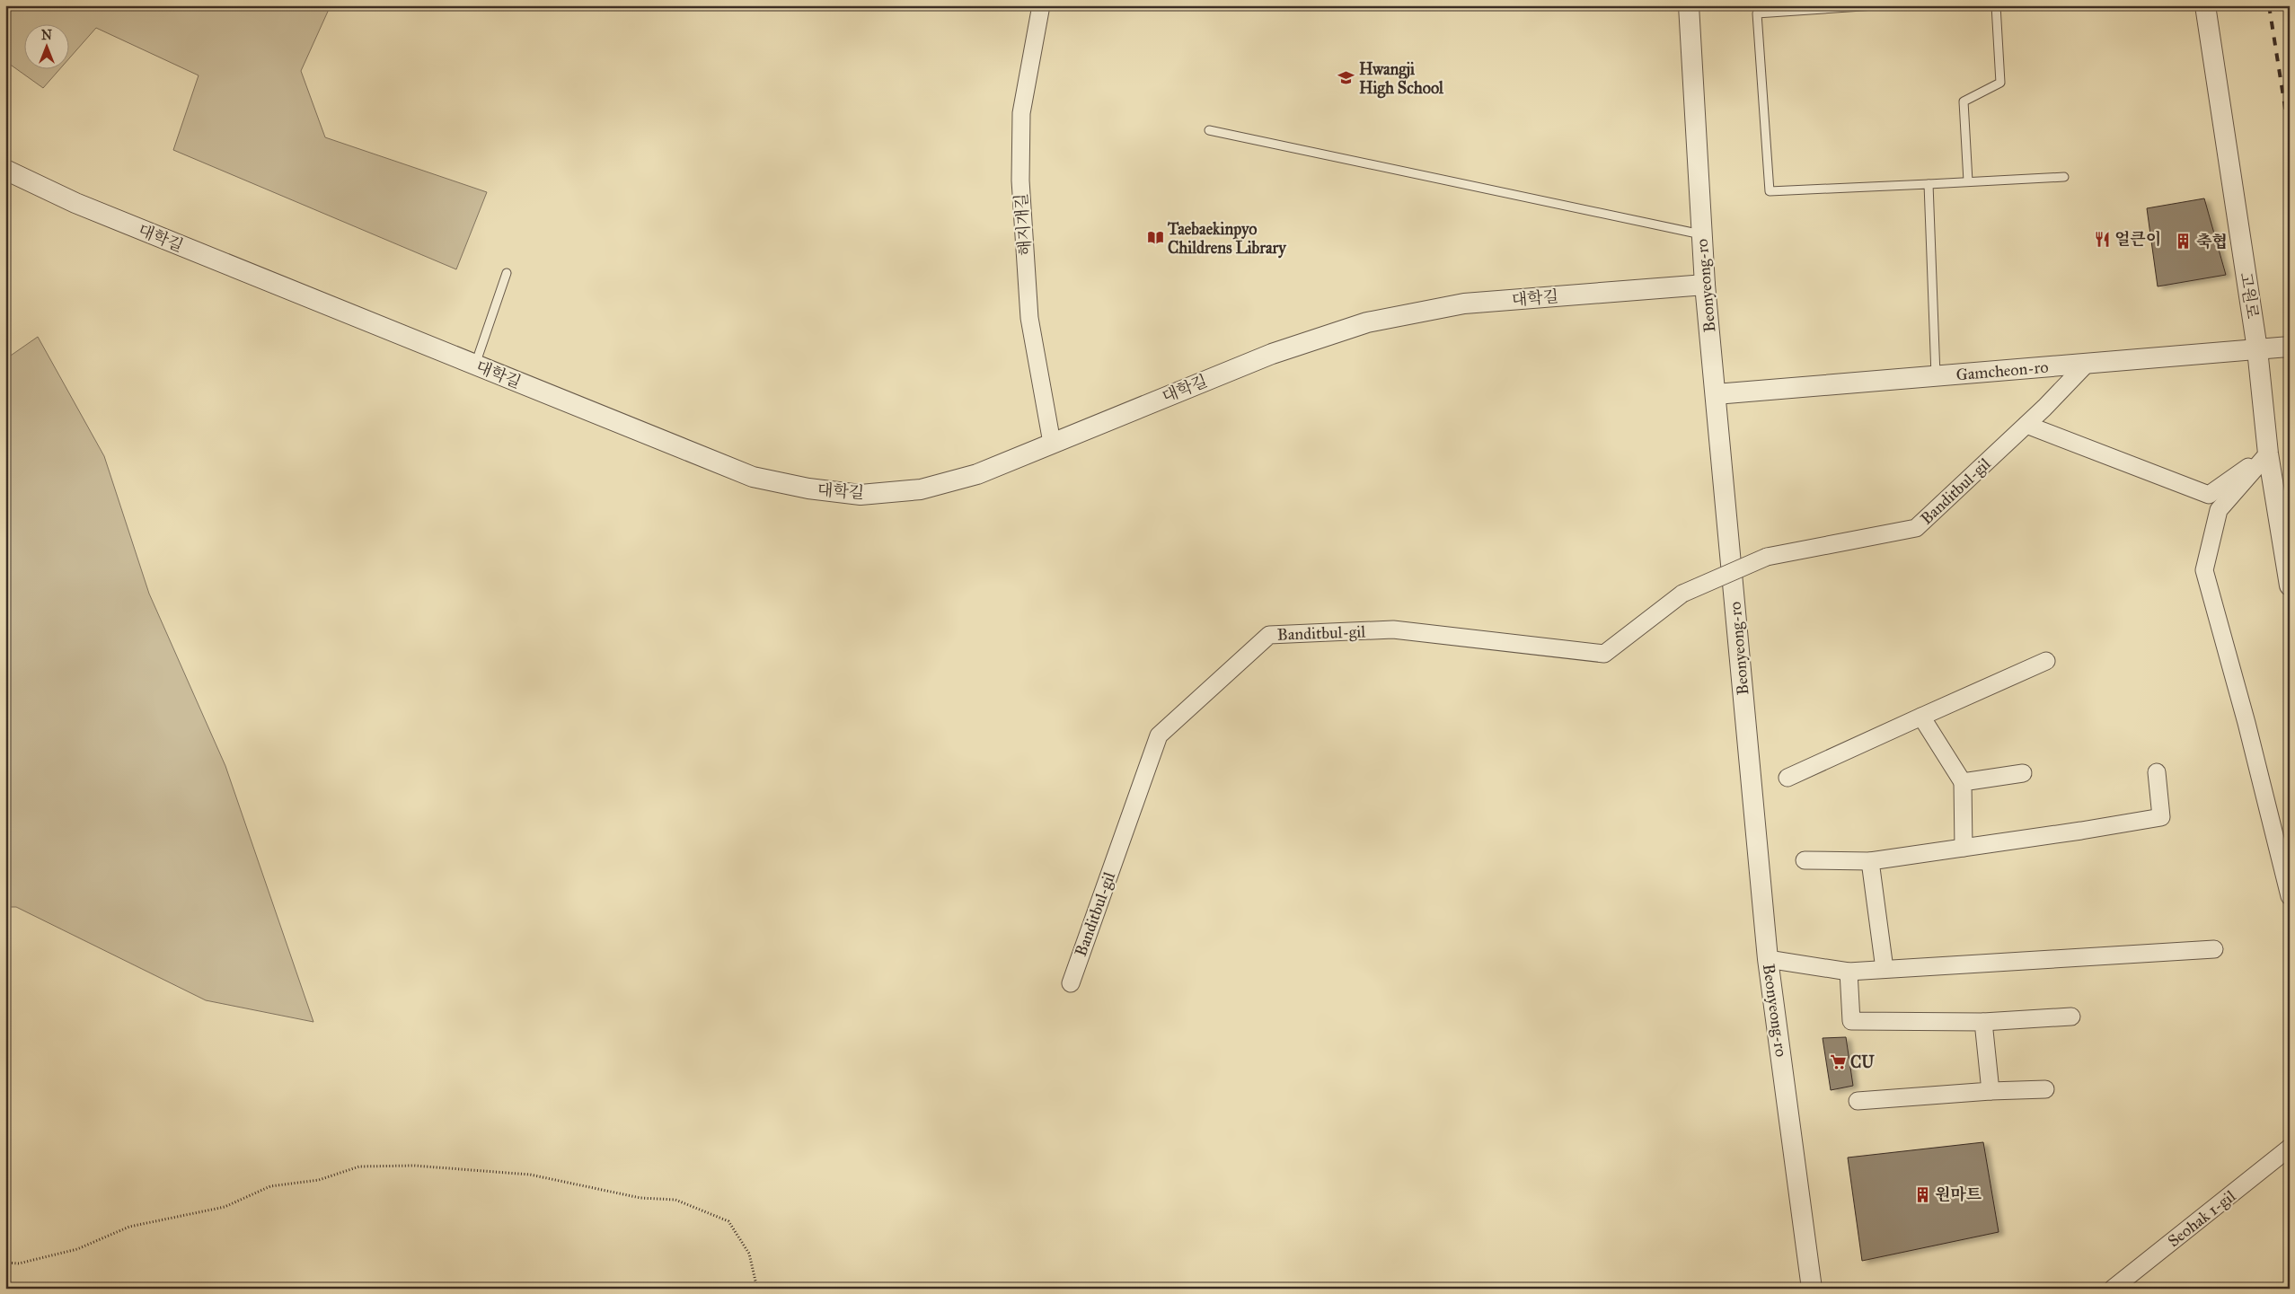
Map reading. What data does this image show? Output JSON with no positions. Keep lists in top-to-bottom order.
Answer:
{
  "streets": {
    "street": [
      "해지개길",
      "대학길",
      "Beonyeong-ro",
      "고원로",
      "Gamcheon-ro",
      "Banditbul-gil",
      "Seohak 1-gil"
    ]
  },
  "crossings": [
    ["해지개길", "대학길"],
    ["대학길", "Beonyeong-ro"],
    ["Beonyeong-ro", "Gamcheon-ro"],
    ["고원로", "Gamcheon-ro"],
    ["Gamcheon-ro", "Banditbul-gil"]
  ],
  "places": {
    "school or university": ["Hwangji High School"],
    "library": ["Taebaekinpyo Childrens Library"],
    "restaurant": ["얼큰이"],
    "building": ["축협", "원마트"],
    "supermarket": ["CU"]
  },
  "north": "top"
}
